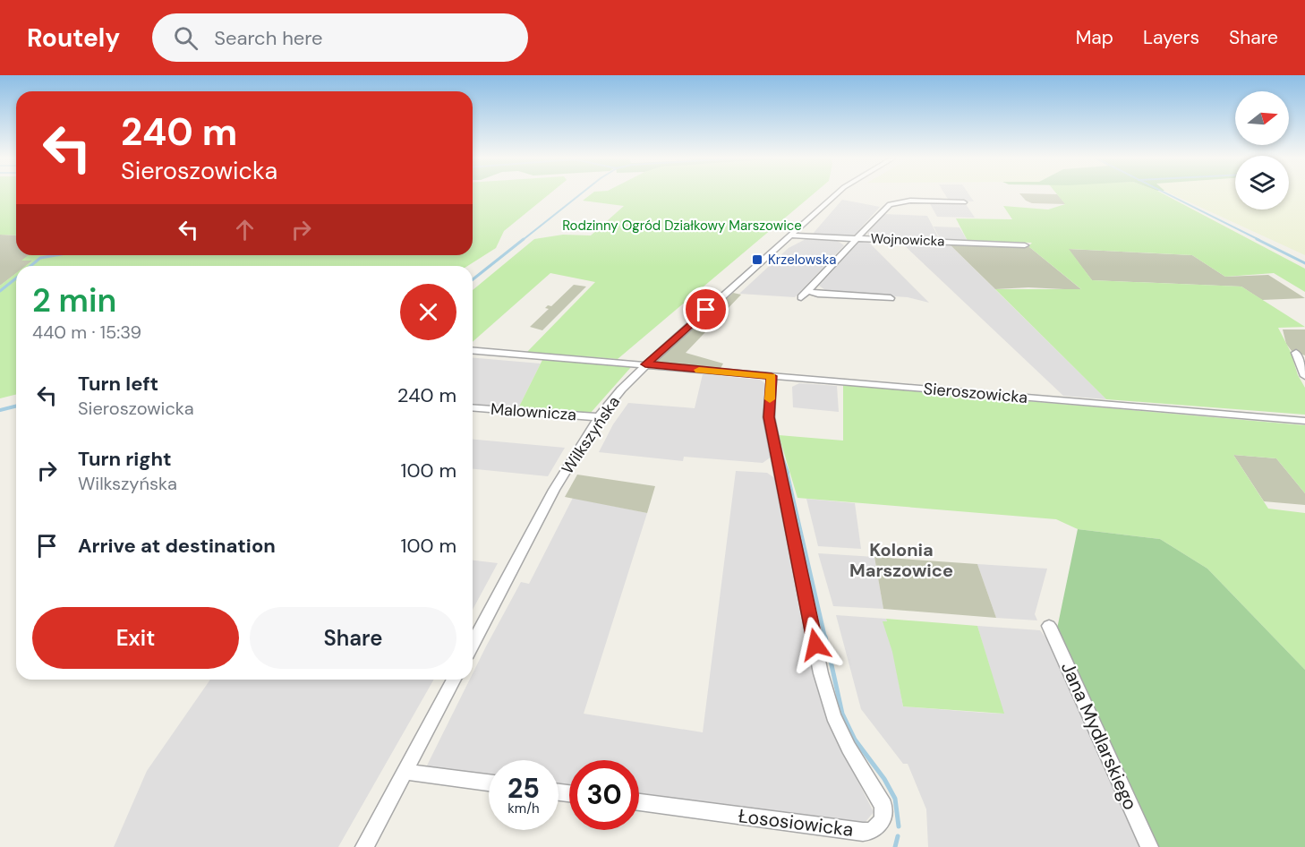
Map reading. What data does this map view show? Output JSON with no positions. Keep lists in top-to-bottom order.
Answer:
{
  "streets": {
    "street": [
      "Wojnowicka",
      "Sieroszowicka",
      "Malownicza",
      "Wilkszyńska",
      "Jana Mydlarskiego",
      "Łososiowicka"
    ]
  },
  "crossings": [
    ["Wojnowicka", "Wilkszyńska"],
    ["Sieroszowicka", "Wilkszyńska"],
    ["Sieroszowicka", "Łososiowicka"],
    ["Malownicza", "Wilkszyńska"]
  ],
  "districts": ["Kolonia Marszowice"],
  "parks": ["Rodzinny Ogród Działkowy Marszowice"],
  "places": {
    "transit": ["Krzelowska"]
  },
  "north": "right",
  "page": {
    "header": "Routely",
    "search": "Search here",
    "nav": ["Map", "Layers", "Share"],
    "turn": ["240 m", "Sieroszowicka"],
    "heading": ["2 min", "440 m · 15:39"],
    "list": [
      {
        "name": "Turn left",
        "note": "Sieroszowicka",
        "value": "240 m"
      },
      {
        "name": "Turn right",
        "note": "Wilkszyńska",
        "value": "100 m"
      },
      {
        "name": "Arrive at destination",
        "value": "100 m"
      }
    ],
    "buttons": ["Exit", "Share"],
    "speed": "25 km/h",
    "limit": "30"
  }
}
